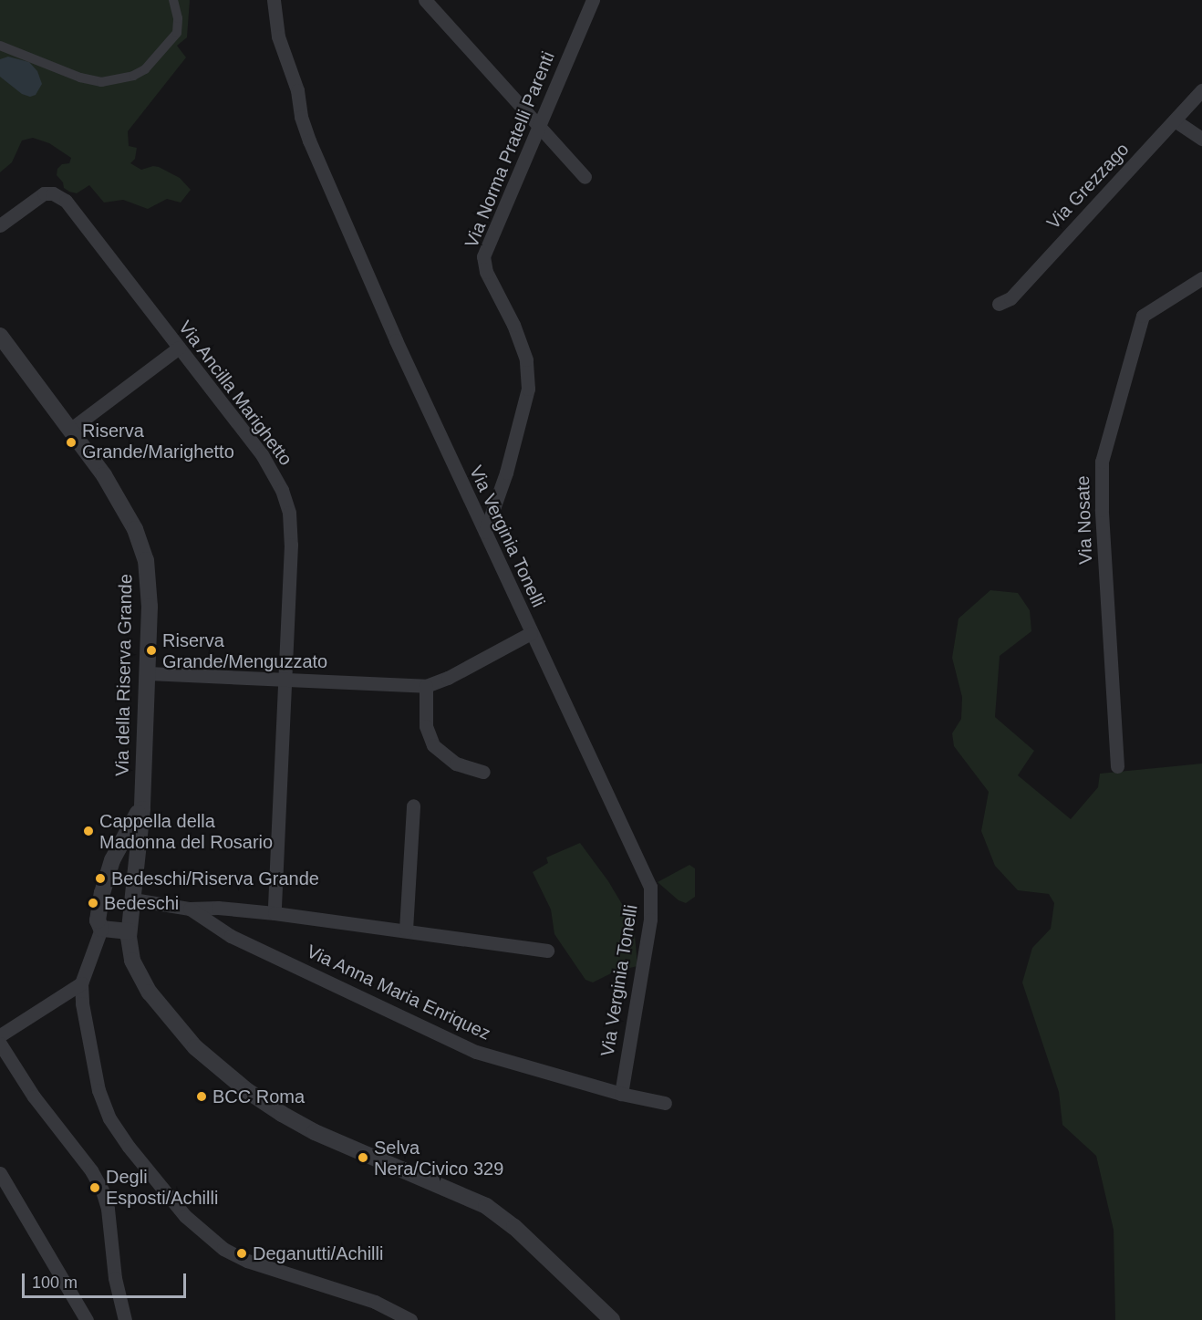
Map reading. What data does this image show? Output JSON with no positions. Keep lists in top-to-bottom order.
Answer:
{
  "streets": {
    "street": [
      "Via Norma Pratelli Parenti",
      "Via Grezzago",
      "Via Ancilla Marighetto",
      "Via Nosate",
      "Via Verginia Tonelli",
      "Via della Riserva Grande",
      "Via Anna Maria Enriquez"
    ]
  },
  "crossings": [
    ["Via Norma Pratelli Parenti", "Via Verginia Tonelli"],
    ["Via Verginia Tonelli", "Via Anna Maria Enriquez"]
  ],
  "places": [
    "Riserva Grande/Marighetto",
    "Riserva Grande/Menguzzato",
    "Cappella della Madonna del Rosario",
    "Bedeschi/Riserva Grande",
    "Bedeschi",
    "BCC Roma",
    "Selva Nera/Civico 329",
    "Degli Esposti/Achilli",
    "Deganutti/Achilli"
  ],
  "scale_bar": "100 m"
}
